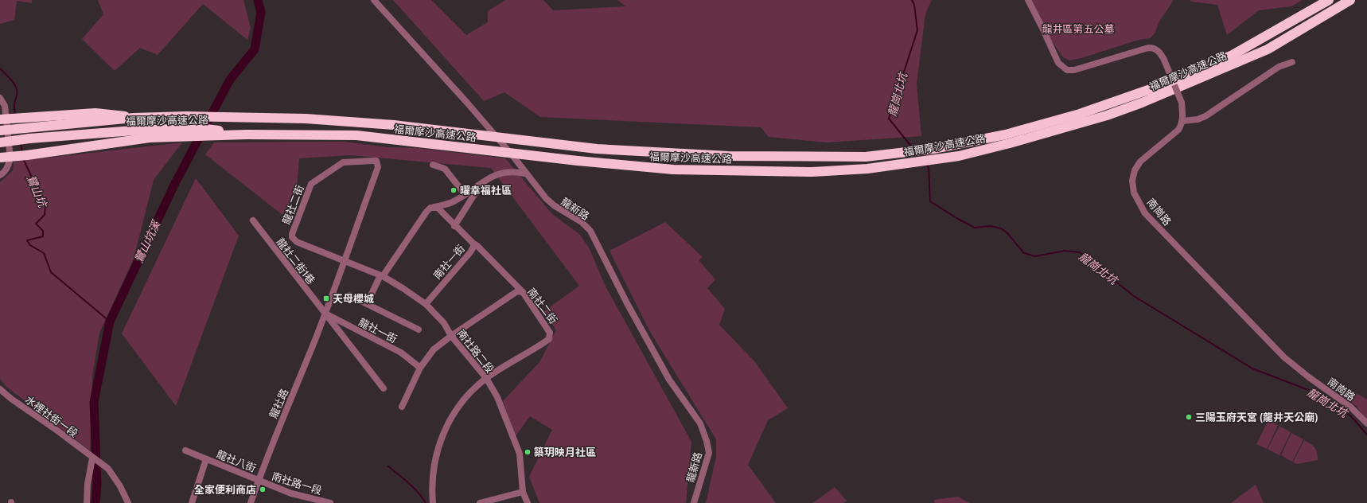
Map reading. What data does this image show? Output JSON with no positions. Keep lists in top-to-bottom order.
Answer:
{
  "streets": {
    "highway": ["福爾摩沙高速公路"],
    "street": [
      "龍社二街",
      "龍新路",
      "南崗路",
      "龍社二街1巷",
      "南社一街",
      "南社二街",
      "龍社一街",
      "南社路二段",
      "龍社路",
      "水裡社街一段",
      "龍社八街",
      "南社路一段"
    ]
  },
  "crossings": [
    ["龍社二街", "龍社二街1巷"],
    ["龍社二街", "龍社一街"],
    ["龍社二街", "南社路二段"],
    ["龍社二街", "龍社路"],
    ["龍社二街1巷", "龍社一街"],
    ["龍社二街1巷", "龍社路"],
    ["南社一街", "南社路二段"],
    ["南社二街", "龍社一街"],
    ["南社二街", "南社路二段"],
    ["龍社一街", "龍社路"],
    ["龍社路", "龍社八街"],
    ["龍社路", "南社路一段"],
    ["龍社八街", "南社路一段"]
  ],
  "water": ["龍崗北坑", "鷺山坑", "鷺山坑溪"],
  "parks": ["龍井區第五公墓"],
  "places": {
    "other": [
      "曜幸福社區",
      "三陽玉府天宮 (龍井天公廟)",
      "築玥映月社區",
      "全家便利商店"
    ],
    "transit": ["天母櫻城"]
  }
}
